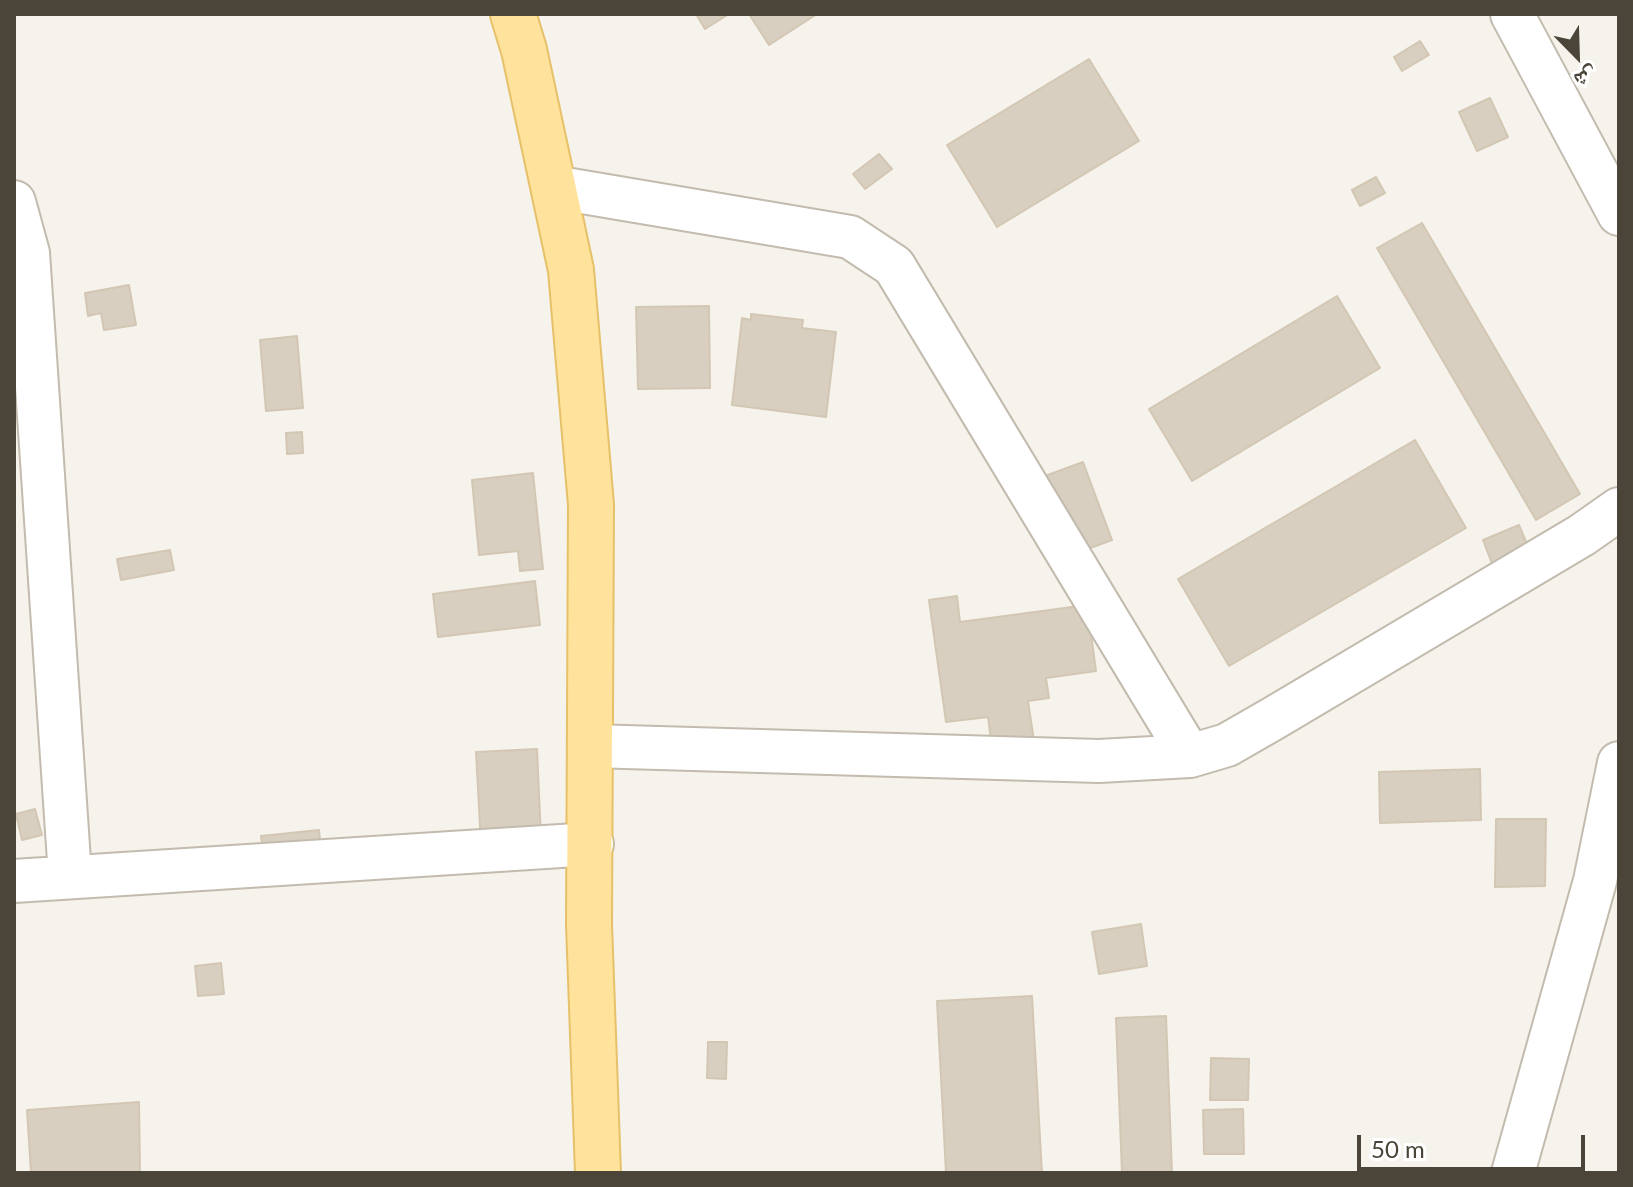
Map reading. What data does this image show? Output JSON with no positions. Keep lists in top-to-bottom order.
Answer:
{
  "scale_bar": "50 m",
  "north": "bottom right"
}
